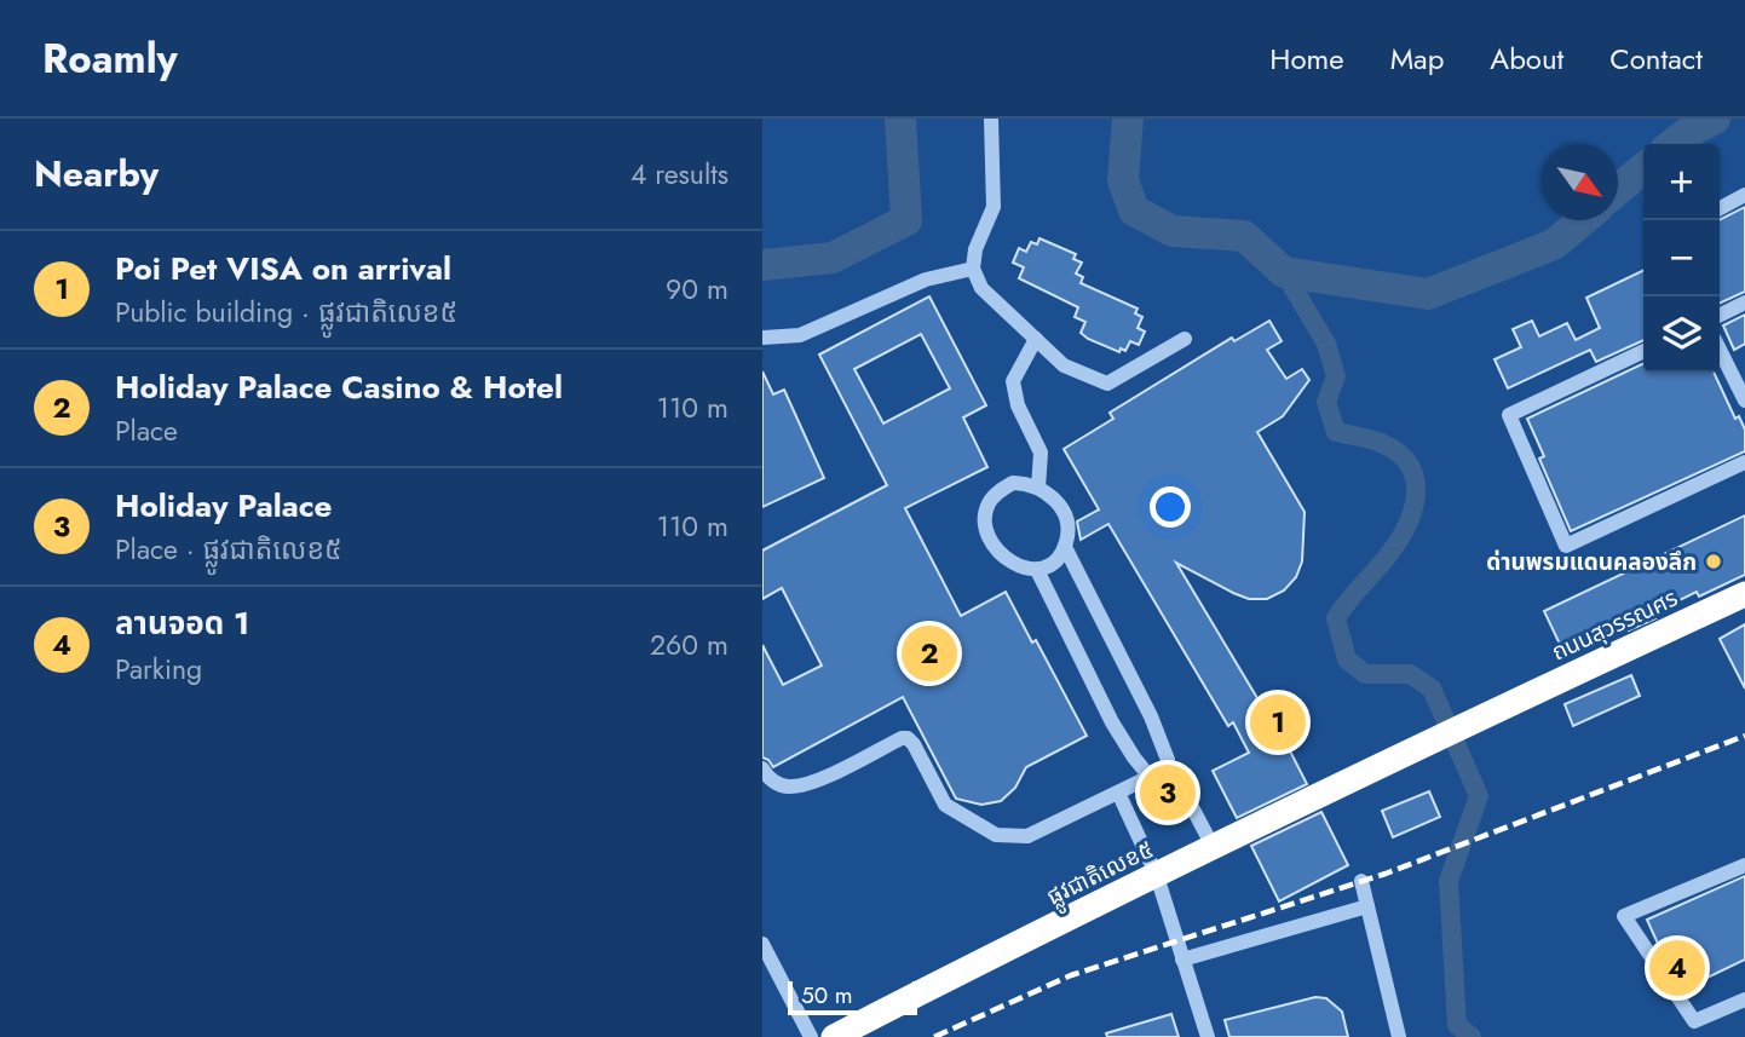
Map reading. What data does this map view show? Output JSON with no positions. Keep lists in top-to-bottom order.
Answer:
{
  "streets": {
    "highway": ["ถนนสุวรรณศร", "ផ្លូវជាតិលេខ៥"]
  },
  "crossings": [
    ["ถนนสุวรรณศร", "ផ្លូវជាតិលេខ៥"]
  ],
  "places": ["ด่านพรมแดนคลองลึก"],
  "scale_bar": "50 m",
  "north": "bottom right",
  "page": {
    "header": "Roamly",
    "nav": [
      "Home",
      "Map",
      "About",
      "Contact"
    ],
    "heading": ["Nearby", "4 results"],
    "map_buttons": ["+", "−"],
    "list": [
      {
        "mark": "1",
        "name": "Poi Pet VISA on arrival",
        "note": "Public building · ផ្លូវជាតិលេខ៥",
        "value": "90 m"
      },
      {
        "mark": "2",
        "name": "Holiday Palace Casino & Hotel",
        "note": "Place",
        "value": "110 m"
      },
      {
        "mark": "3",
        "name": "Holiday Palace",
        "note": "Place · ផ្លូវជាតិលេខ៥",
        "value": "110 m"
      },
      {
        "mark": "4",
        "name": "ลานจอด 1",
        "note": "Parking",
        "value": "260 m"
      }
    ],
    "pins": [
      "2",
      "1",
      "3",
      "4"
    ],
    "scale": "50 m"
  }
}
